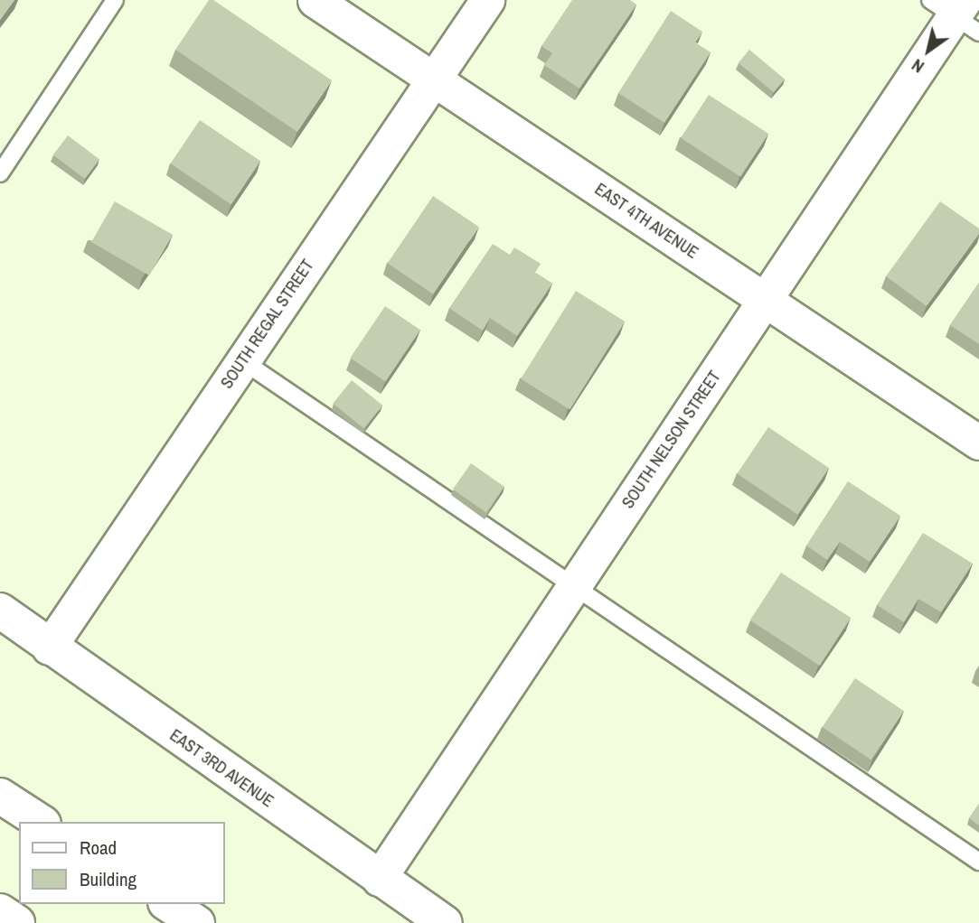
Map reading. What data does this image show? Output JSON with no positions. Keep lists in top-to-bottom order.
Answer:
{
  "streets": {
    "main road": ["EAST 3RD AVENUE"],
    "street": ["EAST 4TH AVENUE", "SOUTH REGAL STREET", "SOUTH NELSON STREET"]
  },
  "crossings": [
    ["EAST 4TH AVENUE", "SOUTH REGAL STREET"],
    ["EAST 4TH AVENUE", "SOUTH NELSON STREET"],
    ["SOUTH REGAL STREET", "EAST 3RD AVENUE"],
    ["SOUTH NELSON STREET", "EAST 3RD AVENUE"]
  ],
  "legend": ["Road", "Building"],
  "north": "bottom left"
}
